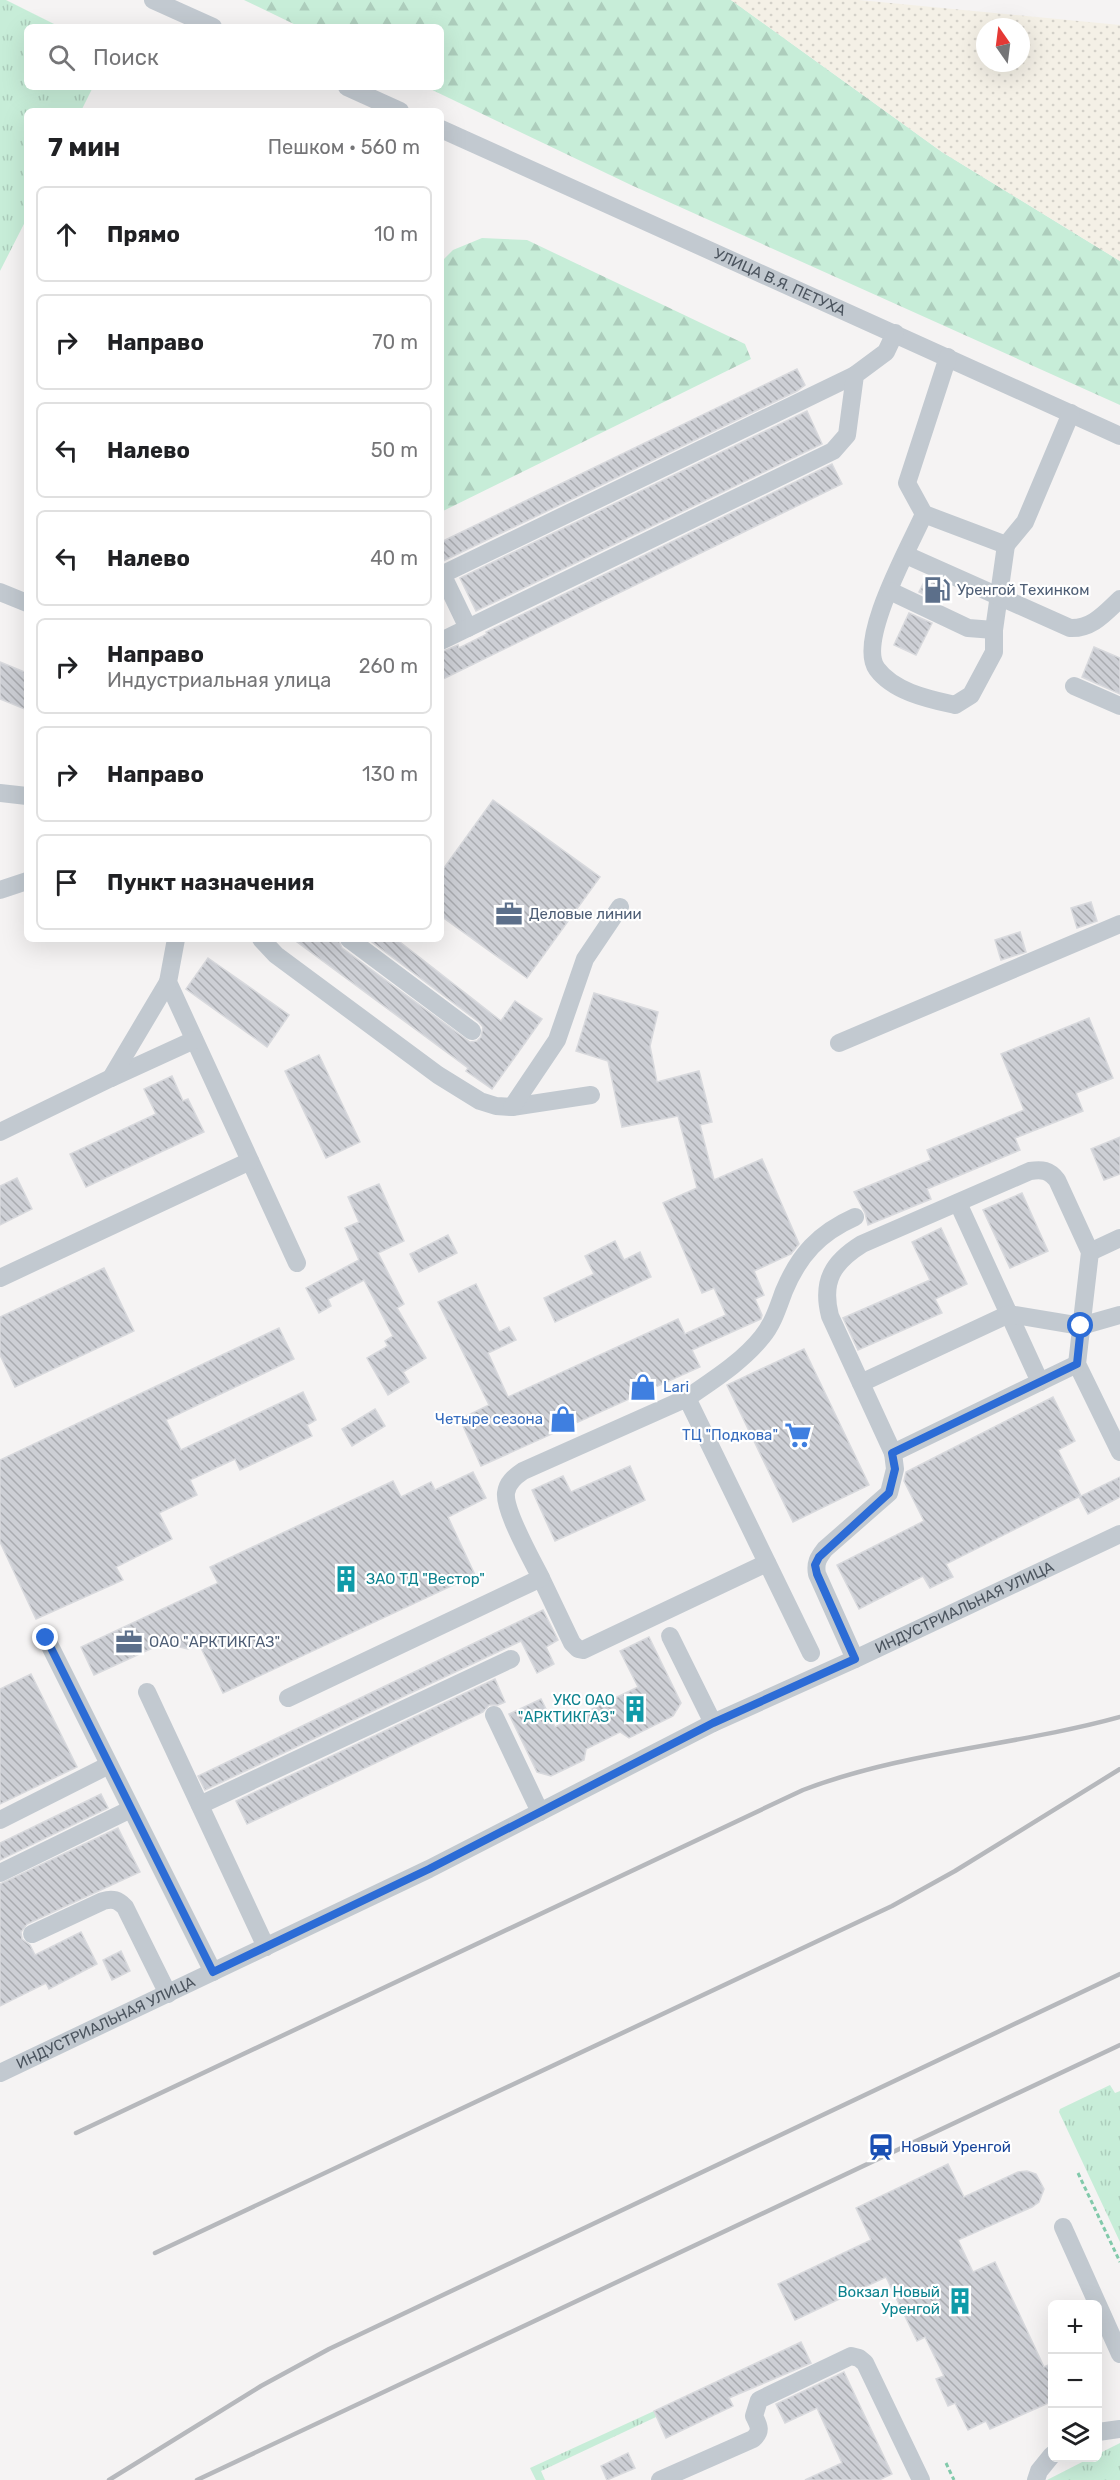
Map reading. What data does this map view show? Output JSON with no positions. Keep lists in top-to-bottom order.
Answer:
{
  "streets": {
    "street": ["УЛИЦА В.Я. ПЕТУХА", "ИНДУСТРИАЛЬНАЯ УЛИЦА"]
  },
  "places": {
    "fuel station": ["Уренгой Техинком"],
    "office": ["Деловые линии", "ОАО \"АРКТИКГАЗ\""],
    "shop": ["Lari", "Четыре сезона"],
    "supermarket": ["ТЦ \"Подкова\""],
    "building": ["ЗАО ТД \"Вестор\"", "УКС ОАО \"АРКТИКГАЗ\"", "Вокзал Новый Уренгой"],
    "station": ["Новый Уренгой"]
  },
  "north": "top",
  "page": {
    "search": "Поиск",
    "heading": ["7 мин", "Пешком · 560 m"],
    "list": [
      ["Прямо", "10 m"],
      ["Направо", "70 m"],
      ["Налево", "50 m"],
      ["Налево", "40 m"],
      ["Направо", "Индустриальная улица", "260 m"],
      ["Направо", "130 m"],
      "Пункт назначения"
    ],
    "map_buttons": ["+", "−"]
  }
}
